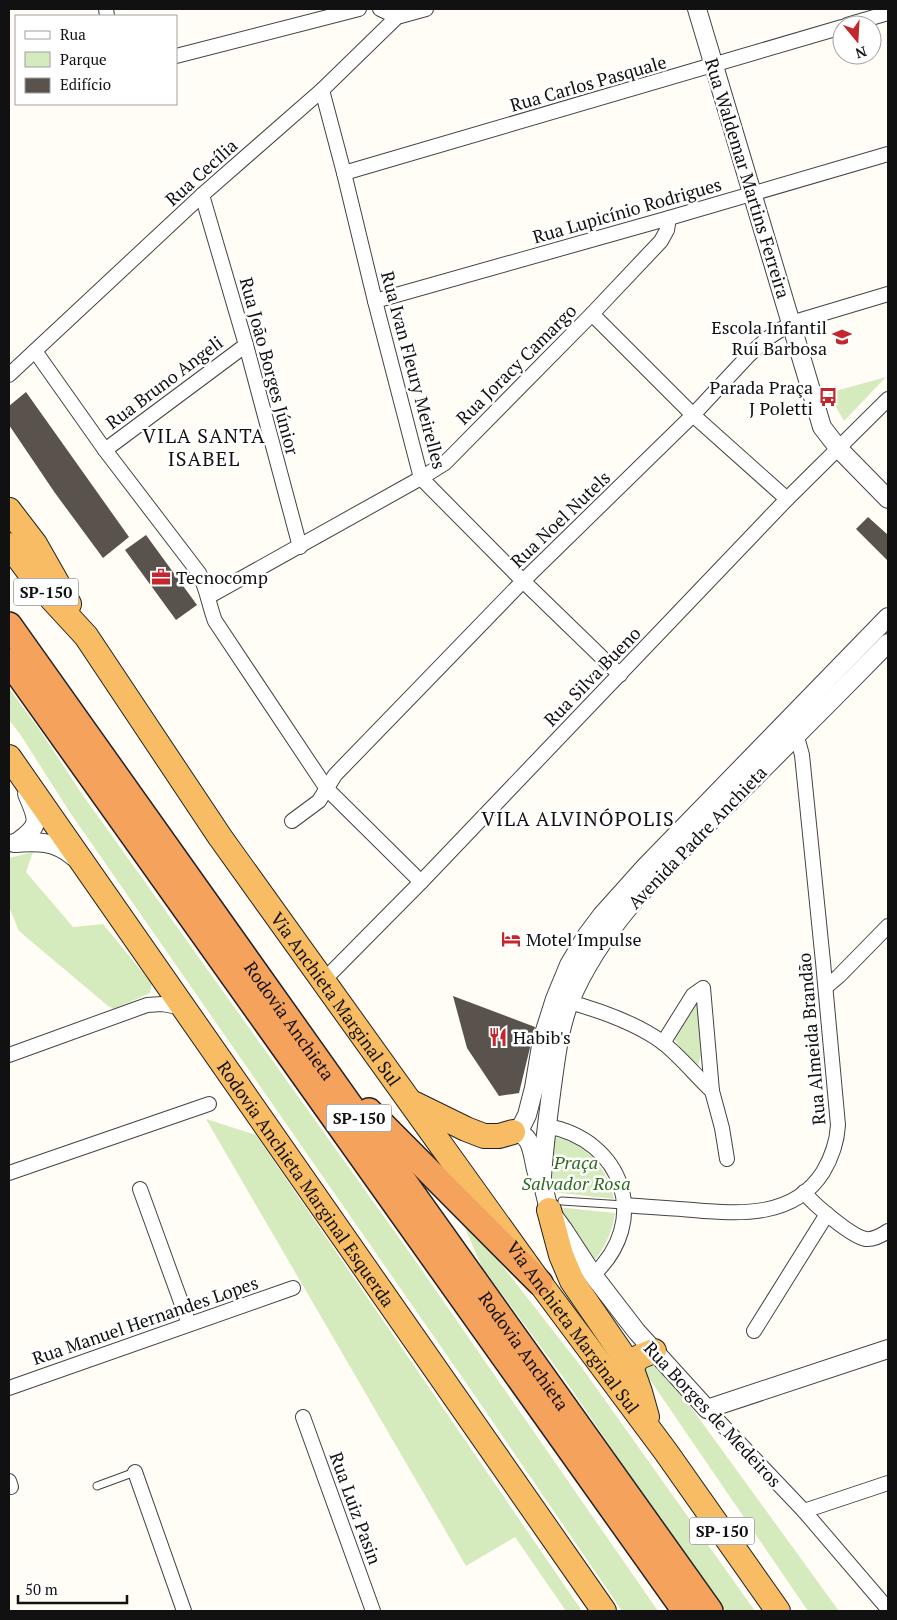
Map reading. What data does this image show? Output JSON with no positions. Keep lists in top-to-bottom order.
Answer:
{
  "streets": {
    "highway": [
      "SP-150",
      "Via Anchieta Marginal Sul",
      "Rodovia Anchieta",
      "Rodovia Anchieta Marginal Esquerda"
    ],
    "street": [
      "Rua Carlos Pasquale",
      "Rua Cecília",
      "Rua Waldemar Martins Ferreira",
      "Rua Lupicínio Rodrigues",
      "Rua Joracy Camargo",
      "Rua João Borges Júnior",
      "Rua Ivan Fleury Meirelles",
      "Rua Bruno Angeli",
      "Rua Noel Nutels",
      "Rua Silva Bueno",
      "Avenida Padre Anchieta",
      "Rua Almeida Brandão",
      "Rua Manuel Hernandes Lopes",
      "Rua Borges de Medeiros",
      "Rua Luiz Pasin"
    ]
  },
  "crossings": [
    ["Rua Carlos Pasquale", "Rua Waldemar Martins Ferreira"],
    ["Rua Carlos Pasquale", "Rua Ivan Fleury Meirelles"],
    ["Rua Cecília", "Rua João Borges Júnior"],
    ["Rua Cecília", "Rua Ivan Fleury Meirelles"],
    ["Rua Waldemar Martins Ferreira", "Rua Lupicínio Rodrigues"],
    ["Rua Waldemar Martins Ferreira", "Rua Noel Nutels"],
    ["Rua Waldemar Martins Ferreira", "Rua Silva Bueno"],
    ["Rua Lupicínio Rodrigues", "Rua Joracy Camargo"],
    ["Rua Lupicínio Rodrigues", "Rua Ivan Fleury Meirelles"],
    ["Rua Joracy Camargo", "Rua João Borges Júnior"],
    ["Rua Joracy Camargo", "Rua Ivan Fleury Meirelles"],
    ["Rua João Borges Júnior", "Rua Bruno Angeli"],
    ["Rua Ivan Fleury Meirelles", "Rua Noel Nutels"],
    ["Rua Ivan Fleury Meirelles", "Rua Silva Bueno"],
    ["Rua Silva Bueno", "Via Anchieta Marginal Sul"],
    ["Avenida Padre Anchieta", "Rua Almeida Brandão"],
    ["Avenida Padre Anchieta", "Rua Borges de Medeiros"]
  ],
  "districts": ["VILA SANTA ISABEL", "VILA ALVINÓPOLIS"],
  "parks": ["Praça Salvador Rosa"],
  "places": {
    "school or university": ["Escola Infantil Rui Barbosa"],
    "bus stop": ["Parada Praça J Poletti"],
    "office": ["Tecnocomp"],
    "hotel": ["Motel Impulse"],
    "restaurant": ["Habib's"]
  },
  "legend": ["Rua", "Parque", "Edifício"],
  "scale_bar": "50 m",
  "north": "bottom"
}
